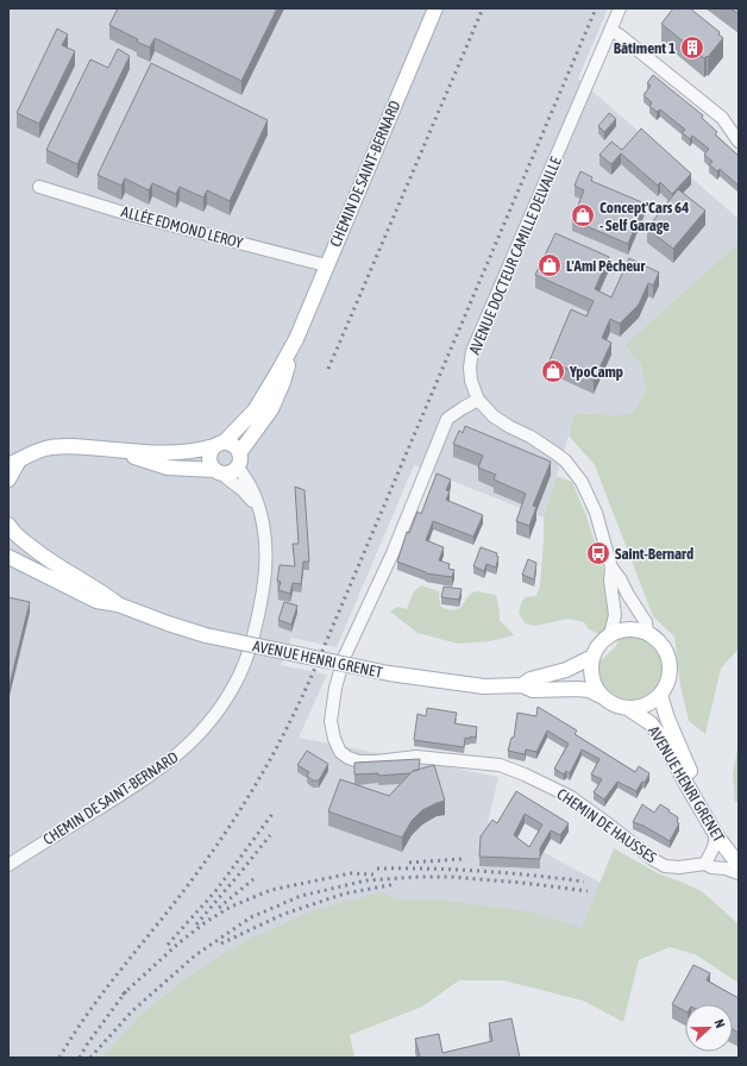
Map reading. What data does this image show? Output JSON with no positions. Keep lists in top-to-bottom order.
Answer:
{
  "streets": {
    "main road": ["CHEMIN DE SAINT-BERNARD", "AVENUE HENRI GRENET"],
    "street": ["ALLÉE EDMOND LEROY", "AVENUE DOCTEUR CAMILLE DELVAILLE", "CHEMIN DE HAUSSES"]
  },
  "crossings": [
    ["CHEMIN DE SAINT-BERNARD", "ALLÉE EDMOND LEROY"],
    ["AVENUE DOCTEUR CAMILLE DELVAILLE", "CHEMIN DE HAUSSES"]
  ],
  "places": {
    "building": ["Bâtiment 1"],
    "shop": ["Concept'Cars 64 - Self Garage", "L'Ami Pêcheur", "YpoCamp"],
    "bus stop": ["Saint-Bernard"]
  },
  "north": "right"
}
